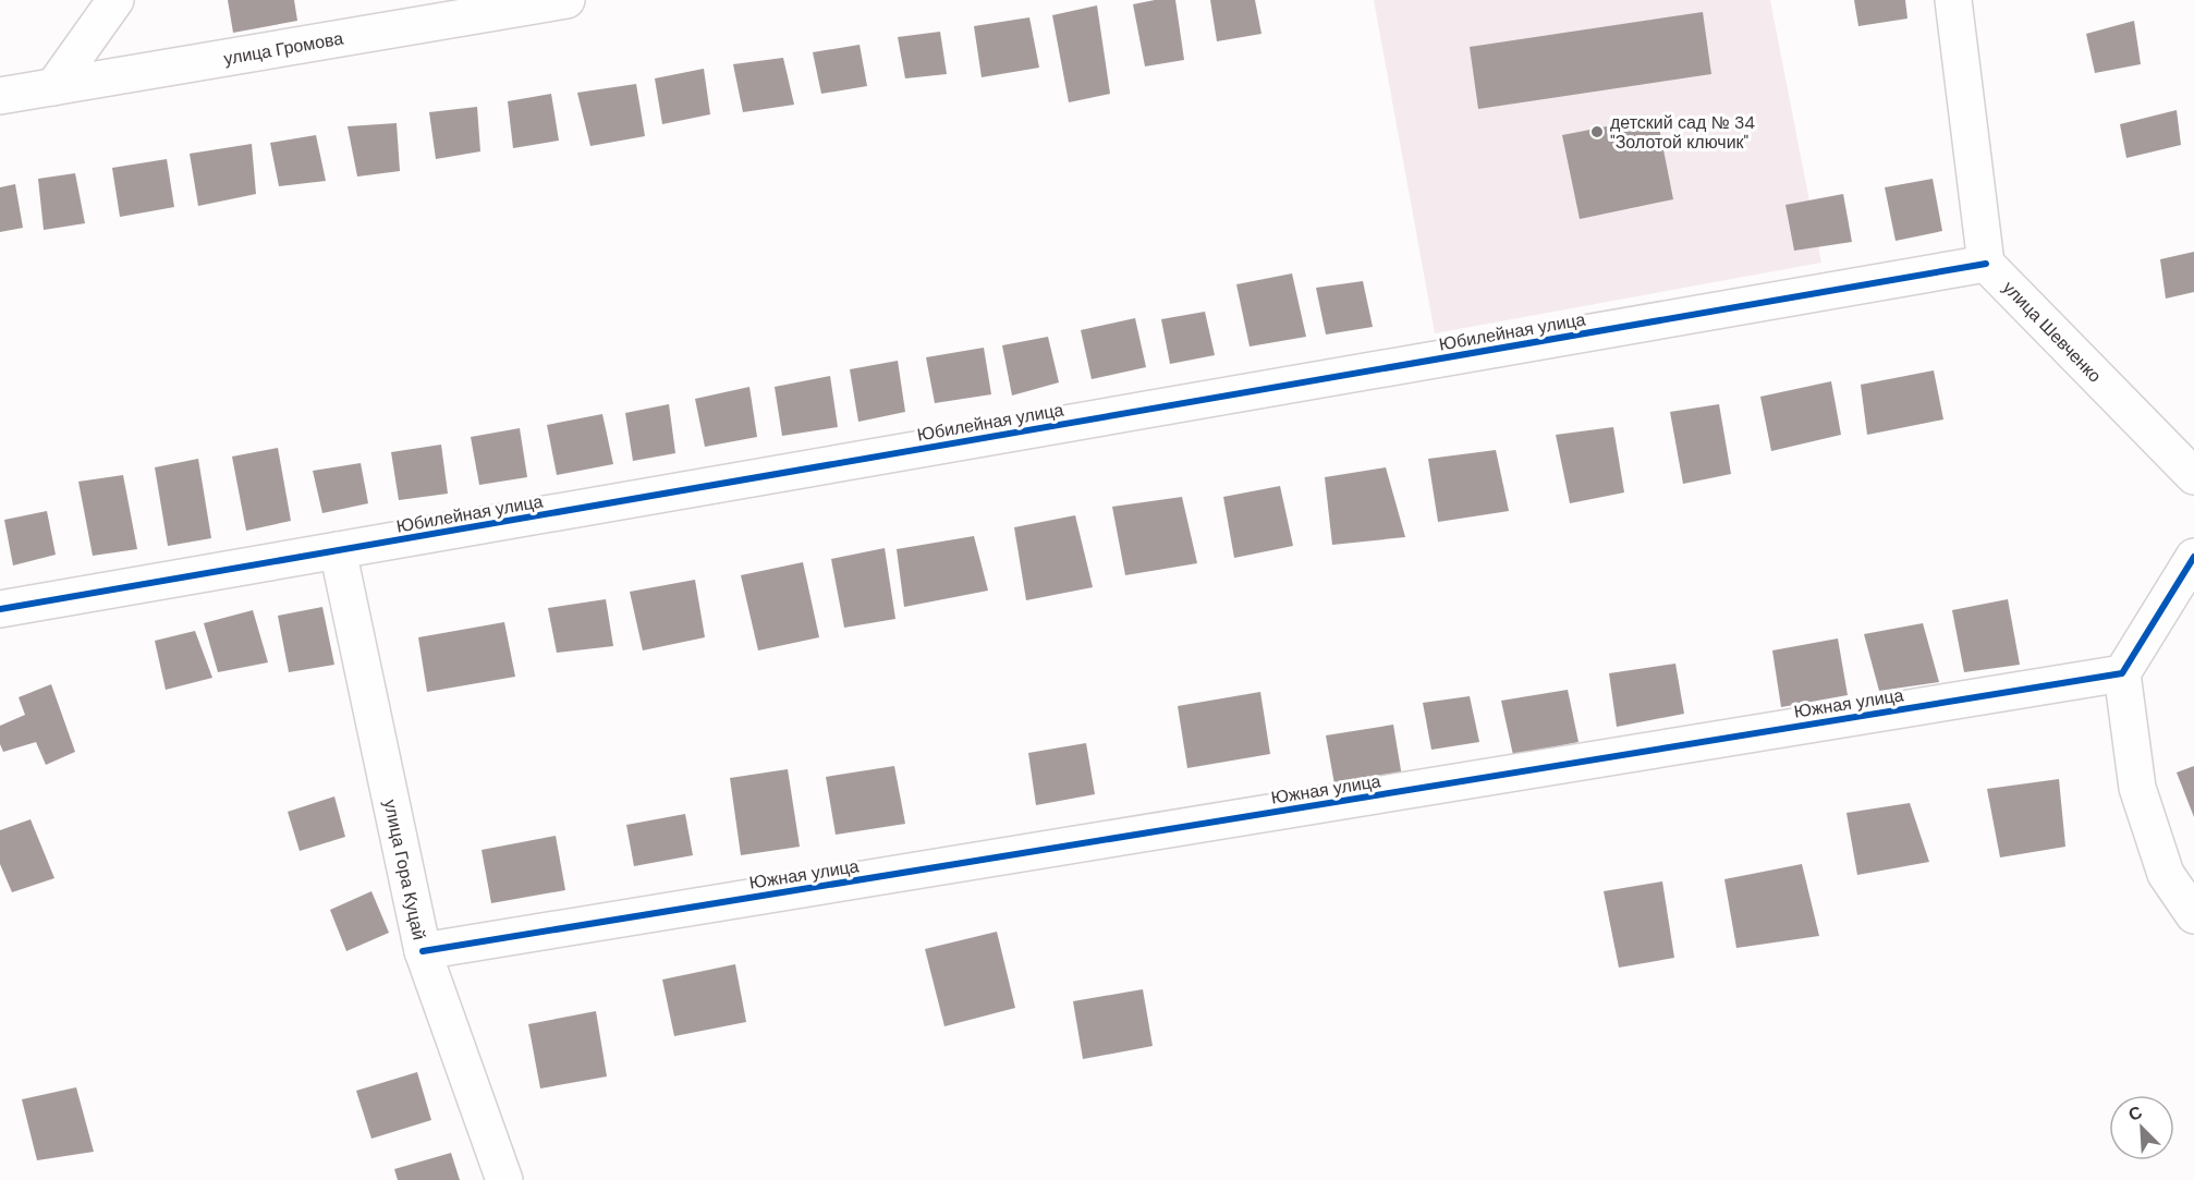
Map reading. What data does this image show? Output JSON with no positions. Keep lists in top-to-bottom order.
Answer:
{
  "streets": {
    "street": [
      "улица Громова",
      "Юбилейная улица",
      "улица Шевченко",
      "Южная улица",
      "улица Гора Куцай"
    ]
  },
  "crossings": [
    ["Юбилейная улица", "улица Шевченко"],
    ["Юбилейная улица", "улица Гора Куцай"],
    ["Южная улица", "улица Гора Куцай"]
  ],
  "places": ["детский сад № 34 \"Золотой ключик\""],
  "north": "top left"
}
